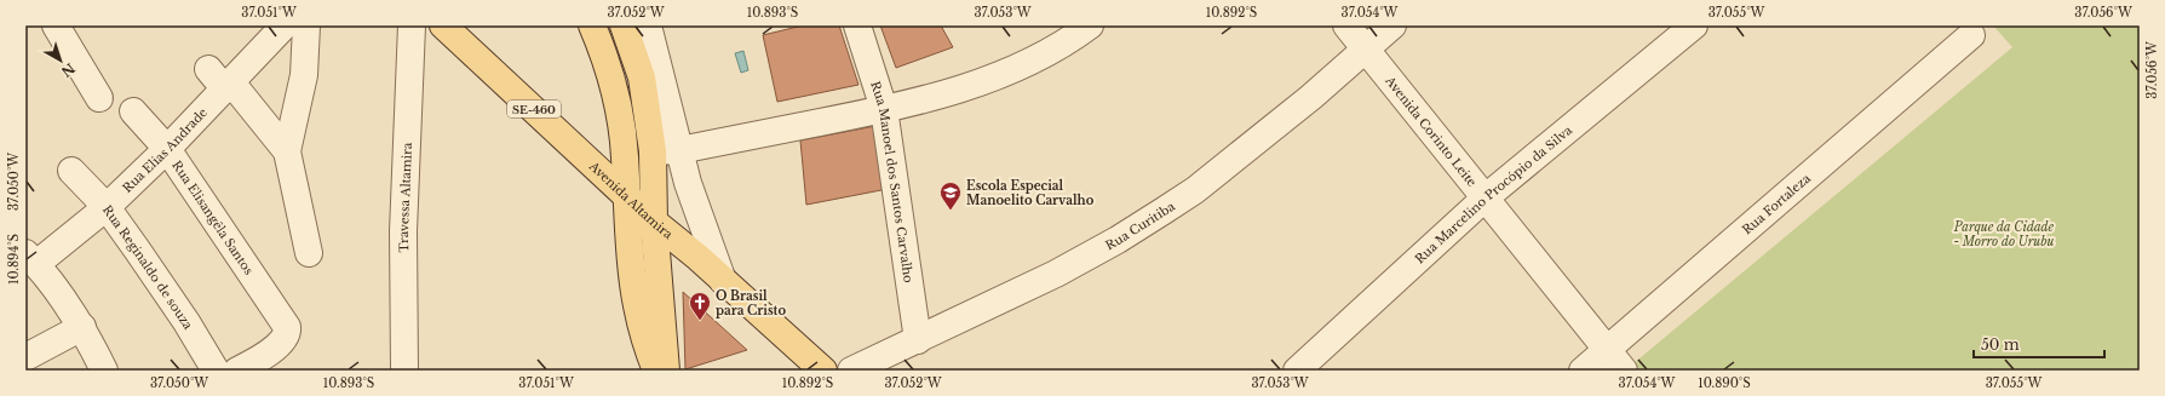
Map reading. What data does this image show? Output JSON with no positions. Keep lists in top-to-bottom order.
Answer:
{
  "streets": {
    "main road": ["SE-460", "Avenida Altamira"],
    "street": [
      "Avenida Corinto Leite",
      "Rua Elias Andrade",
      "Rua Manoel dos Santos Carvalho",
      "Rua Marcelino Procópio da Silva",
      "Travessa Altamira",
      "Rua Fortaleza",
      "Rua Elisangêla Santos",
      "Rua Curitiba",
      "Rua Reginaldo de souza"
    ]
  },
  "crossings": [
    ["Avenida Corinto Leite", "Rua Marcelino Procópio da Silva"],
    ["Avenida Corinto Leite", "Rua Fortaleza"],
    ["Avenida Corinto Leite", "Rua Curitiba"],
    ["Rua Elias Andrade", "Rua Elisangêla Santos"],
    ["Rua Elias Andrade", "Rua Reginaldo de souza"],
    ["Rua Manoel dos Santos Carvalho", "Rua Curitiba"]
  ],
  "parks": ["Parque da Cidade - Morro do Urubu"],
  "places": {
    "school or university": ["Escola Especial Manoelito Carvalho"],
    "church": ["O Brasil para Cristo"]
  },
  "scale_bar": "50 m",
  "north": "bottom right",
  "coordinates": [
    "37.051°W",
    "37.052°W",
    "10.893°S",
    "37.053°W",
    "10.892°S",
    "37.054°W",
    "37.055°W",
    "37.056°W",
    "37.050°W",
    "10.894°S",
    "10.890°S"
  ]
}
